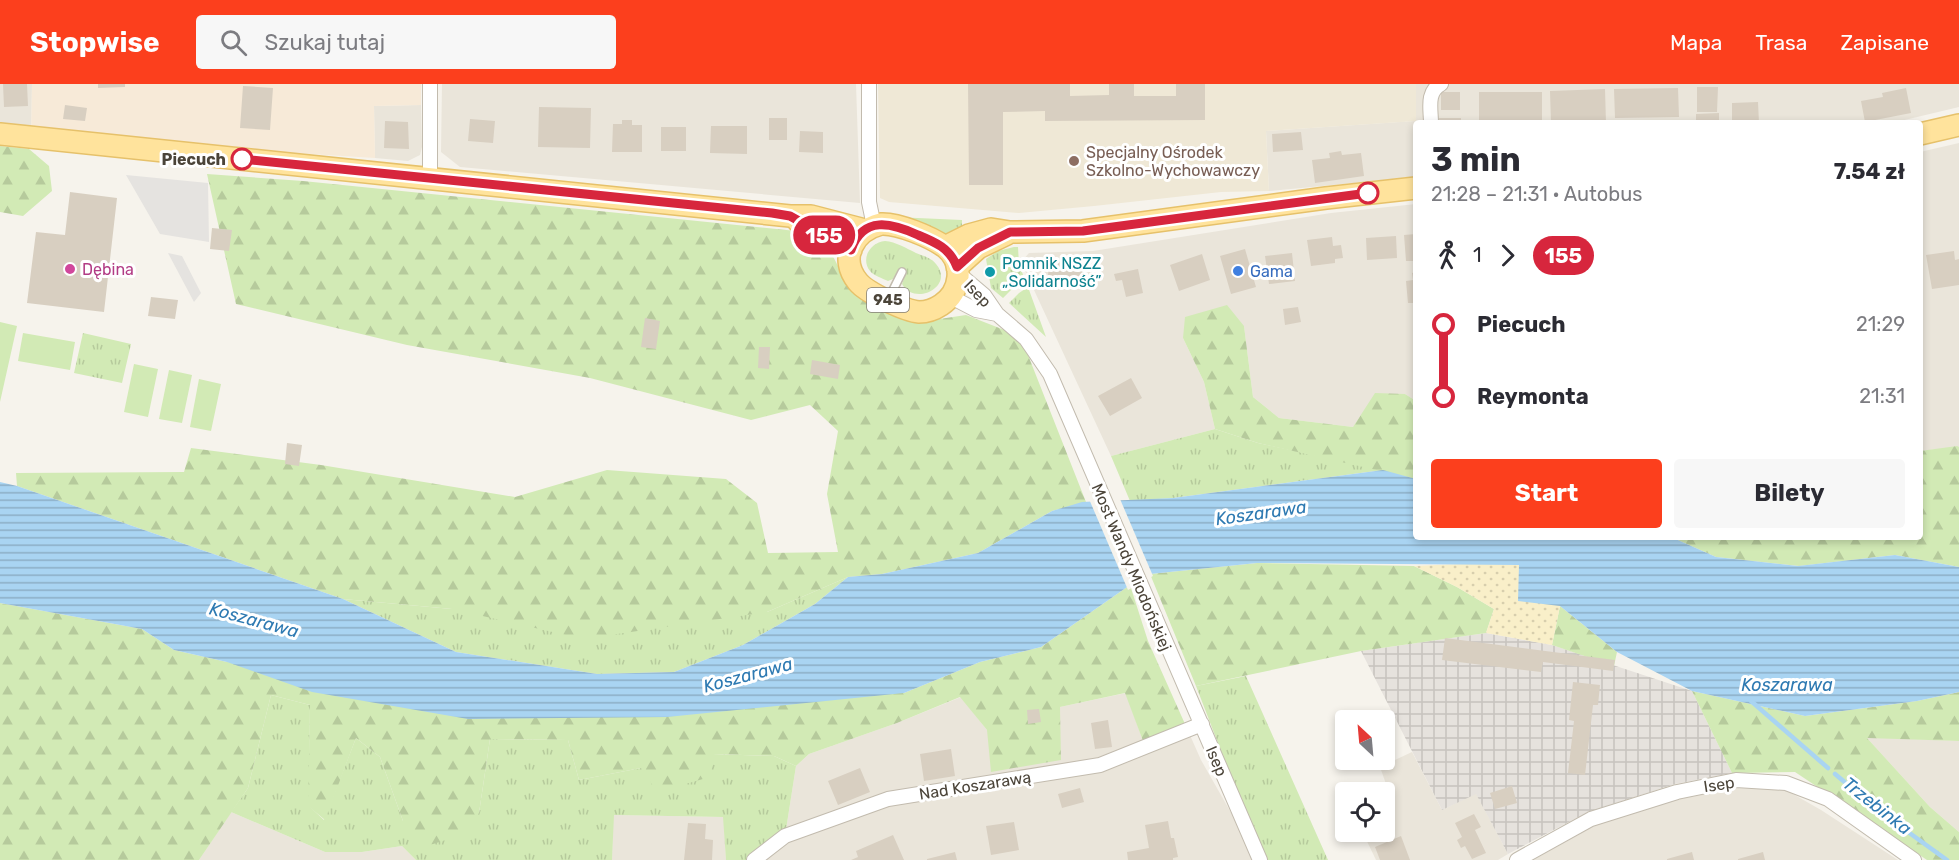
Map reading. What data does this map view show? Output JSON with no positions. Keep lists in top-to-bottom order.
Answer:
{
  "streets": {
    "main road": ["945"],
    "street": ["Isep", "Most Wandy Miodońskiej", "Nad Koszarawą"]
  },
  "crossings": [
    ["Isep", "945"],
    ["Isep", "Most Wandy Miodońskiej"],
    ["Isep", "Nad Koszarawą"]
  ],
  "water": ["Koszarawa", "Trzebinka"],
  "places": [
    "Piecuch",
    "Specjalny Ośrodek Szkolno-Wychowawczy",
    "Dębina",
    "Gama",
    "Pomnik NSZZ „Solidarność”"
  ],
  "lines": ["bus line 155"],
  "north": "top left",
  "page": {
    "header": "Stopwise",
    "search": "Szukaj tutaj",
    "nav": ["Mapa", "Trasa", "Zapisane"],
    "on_map": "155",
    "heading": ["3 min", "21:28 – 21:31 · Autobus", "7.54 zł"],
    "legs": ["1", "155"],
    "list": [
      {
        "name": "Piecuch",
        "value": "21:29"
      },
      {
        "name": "Reymonta",
        "value": "21:31"
      }
    ],
    "buttons": ["Start", "Bilety"]
  }
}
